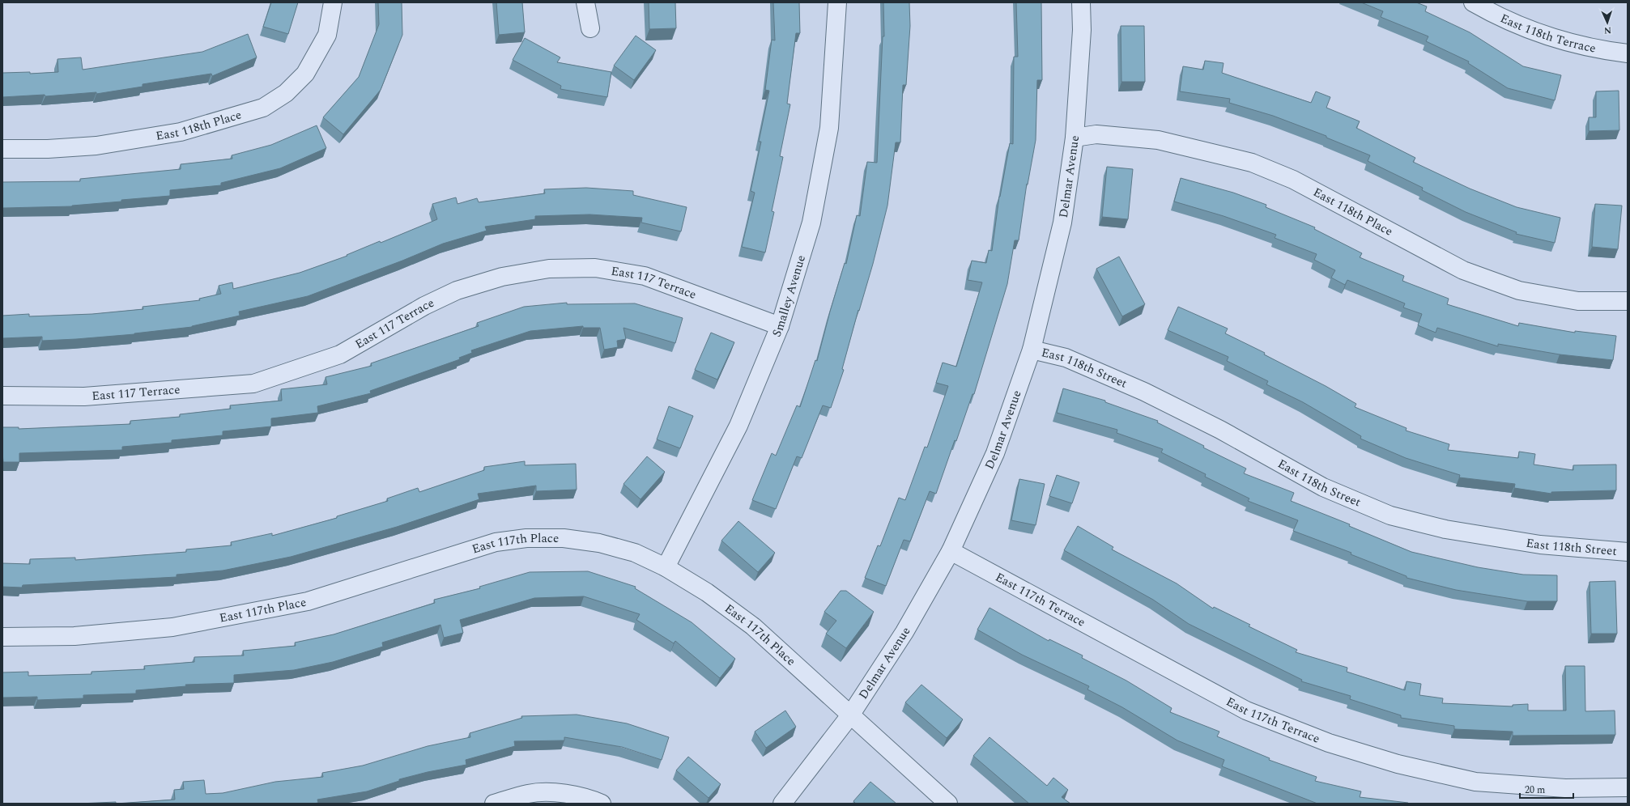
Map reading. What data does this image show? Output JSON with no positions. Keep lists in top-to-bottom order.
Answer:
{
  "streets": {
    "street": [
      "East 118th Terrace",
      "East 118th Place",
      "Delmar Avenue",
      "East 117 Terrace",
      "Smalley Avenue",
      "East 118th Street",
      "East 117th Place",
      "East 117th Terrace"
    ]
  },
  "crossings": [
    ["East 118th Place", "Delmar Avenue"],
    ["Delmar Avenue", "East 118th Street"],
    ["Delmar Avenue", "East 117th Place"],
    ["Delmar Avenue", "East 117th Terrace"],
    ["East 117 Terrace", "Smalley Avenue"],
    ["Smalley Avenue", "East 117th Place"]
  ],
  "scale_bar": "20 m",
  "north": "bottom"
}
